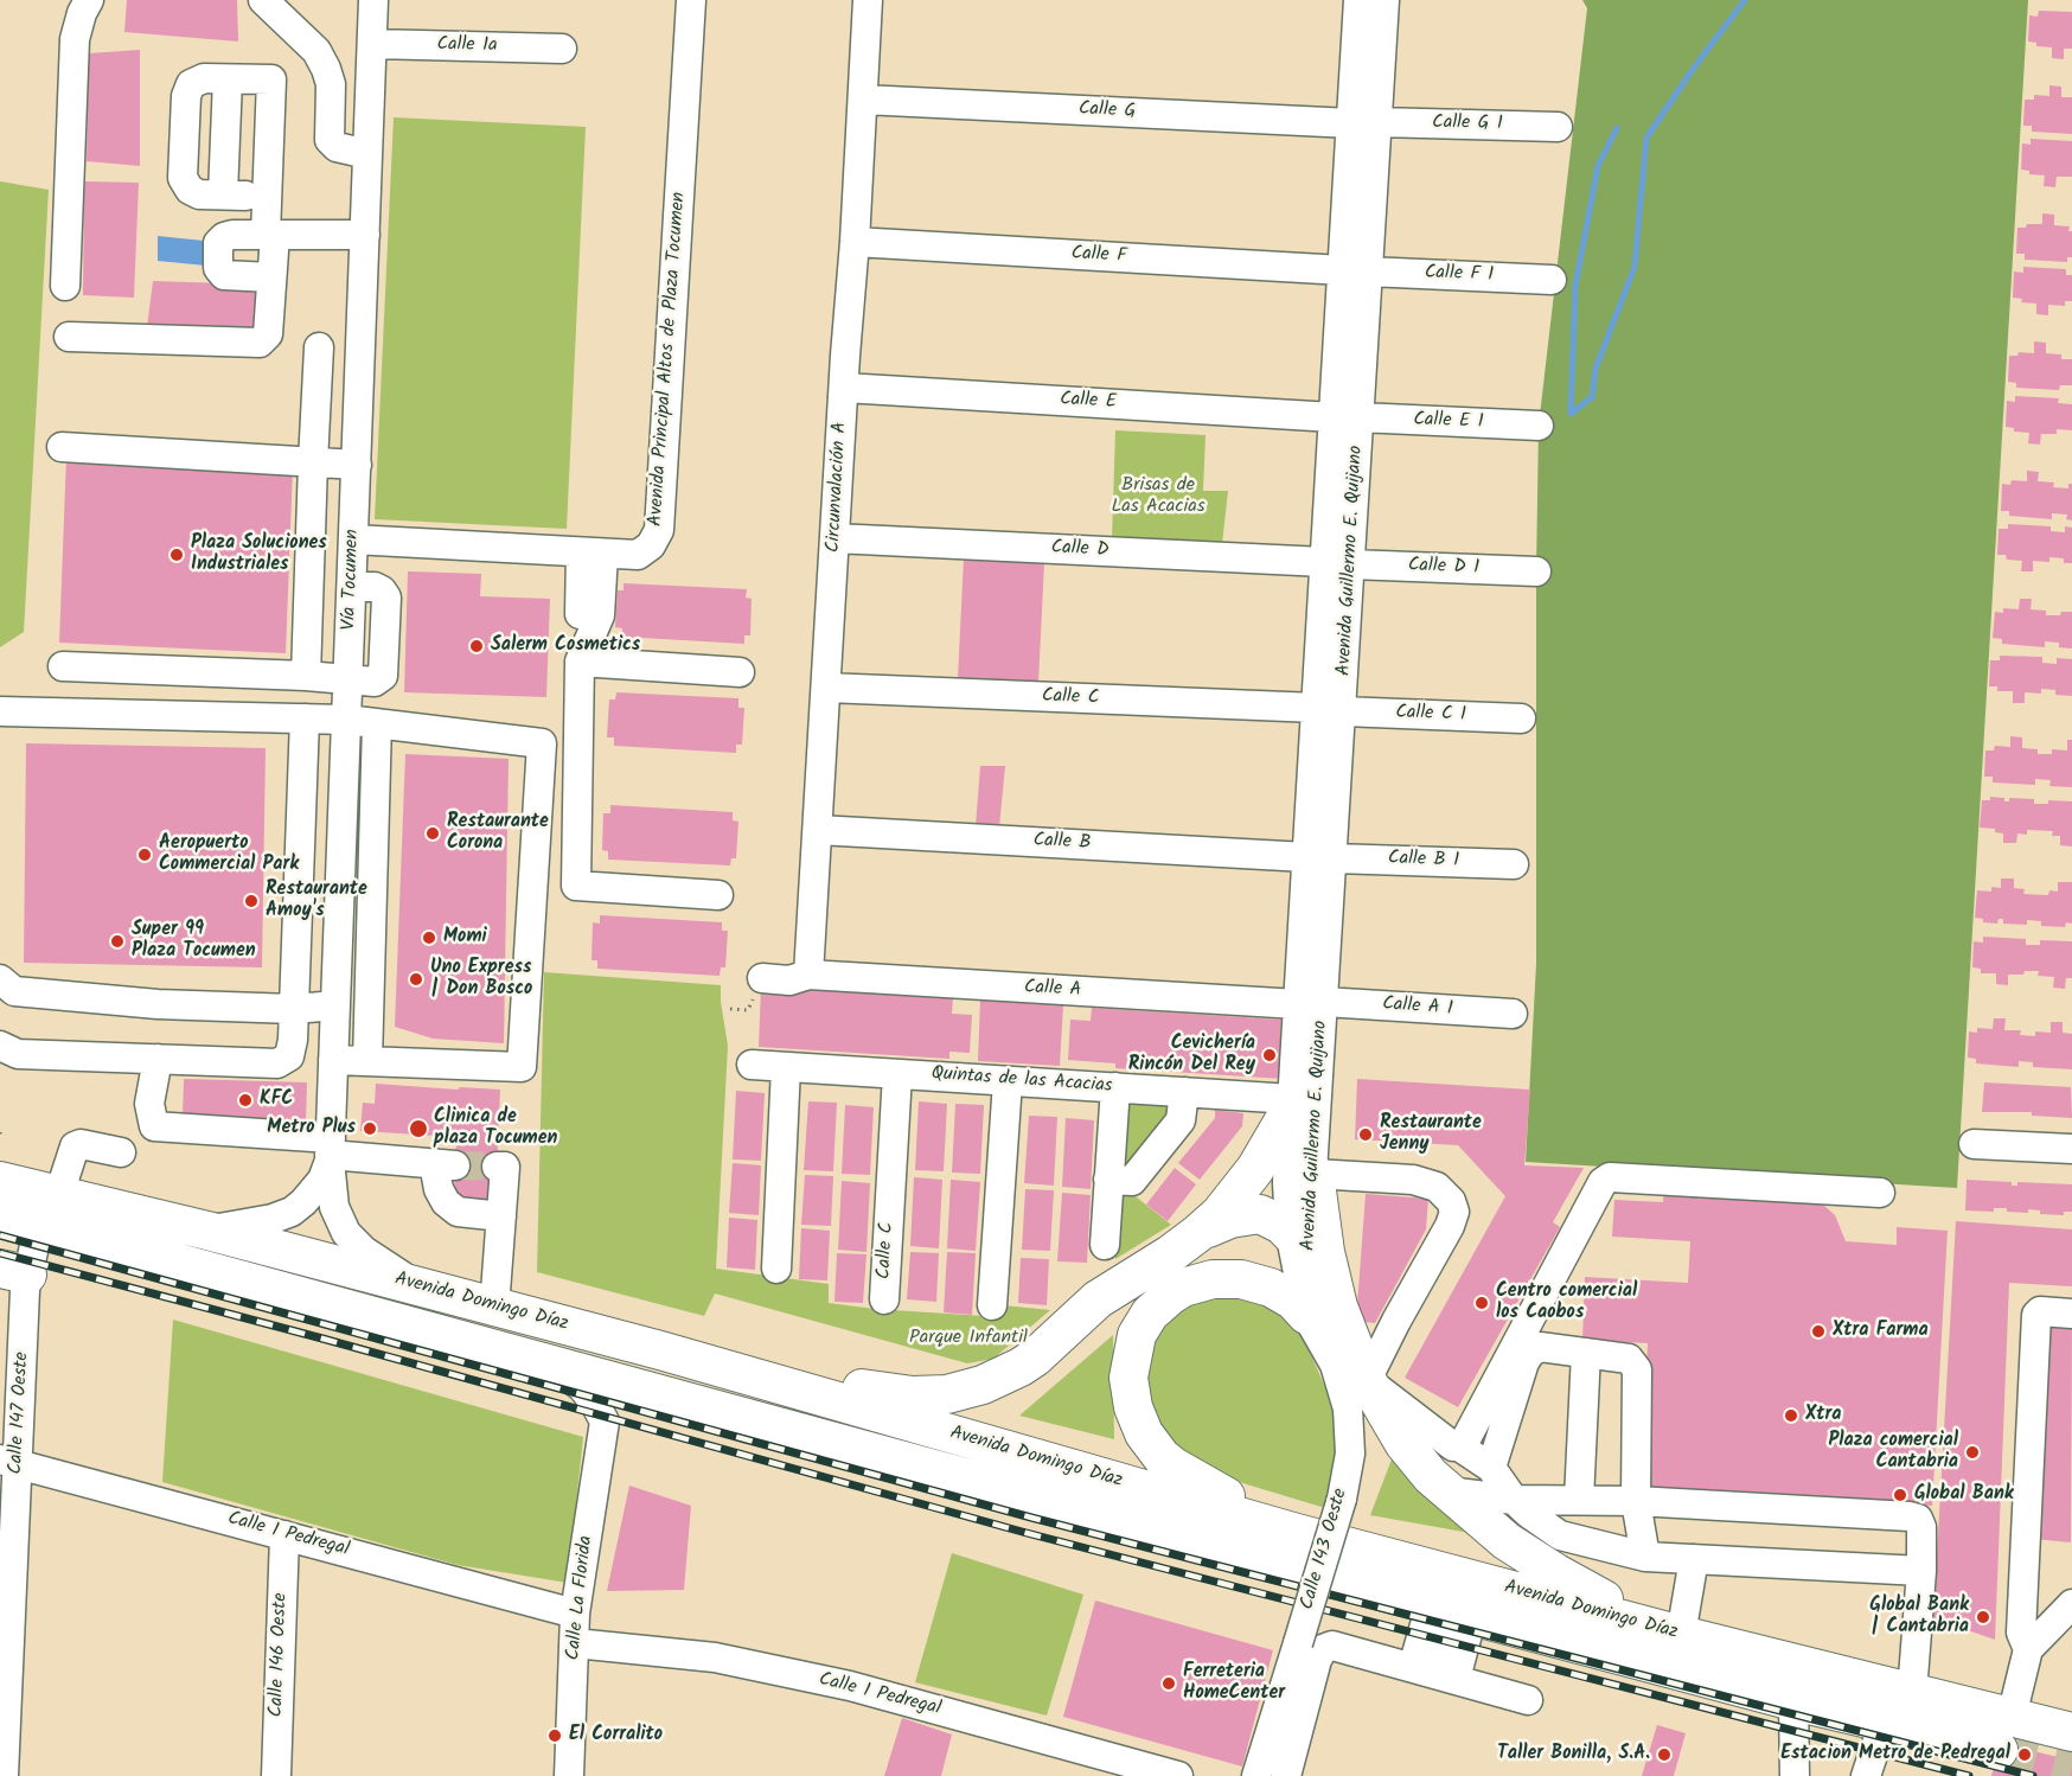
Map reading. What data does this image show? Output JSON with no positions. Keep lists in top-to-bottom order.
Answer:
{
  "streets": {
    "main road": ["Avenida Domingo Díaz"],
    "street": [
      "Calle 1a",
      "Calle G",
      "Calle G 1",
      "Calle F",
      "Calle F 1",
      "Avenida Principal Altos de Plaza Tocumen",
      "Calle E",
      "Calle E 1",
      "Circunvalación A",
      "Calle D",
      "Avenida Guillermo E. Quijano",
      "Calle D 1",
      "Vía Tocumen",
      "Calle C",
      "Calle C 1",
      "Calle B",
      "Calle B 1",
      "Calle A",
      "Calle A 1",
      "Quintas de las Acacias",
      "Calle 147 Oeste",
      "Calle 1 Pedregal",
      "Calle 143 Oeste",
      "Calle La Florida",
      "Calle 146 Oeste"
    ]
  },
  "crossings": [
    ["Calle 1a", "Vía Tocumen"],
    ["Calle G", "Calle G 1"],
    ["Calle G", "Circunvalación A"],
    ["Calle G", "Avenida Guillermo E. Quijano"],
    ["Calle G 1", "Avenida Guillermo E. Quijano"],
    ["Calle F", "Calle F 1"],
    ["Calle F", "Circunvalación A"],
    ["Calle F", "Avenida Guillermo E. Quijano"],
    ["Calle F 1", "Avenida Guillermo E. Quijano"],
    ["Avenida Principal Altos de Plaza Tocumen", "Vía Tocumen"],
    ["Calle E", "Calle E 1"],
    ["Calle E", "Circunvalación A"],
    ["Calle E", "Avenida Guillermo E. Quijano"],
    ["Calle E 1", "Avenida Guillermo E. Quijano"],
    ["Circunvalación A", "Calle D"],
    ["Circunvalación A", "Calle C"],
    ["Circunvalación A", "Calle B"],
    ["Circunvalación A", "Calle A"],
    ["Calle D", "Avenida Guillermo E. Quijano"],
    ["Calle D", "Calle D 1"],
    ["Avenida Guillermo E. Quijano", "Calle D 1"],
    ["Avenida Guillermo E. Quijano", "Calle C"],
    ["Avenida Guillermo E. Quijano", "Calle C 1"],
    ["Avenida Guillermo E. Quijano", "Calle B"],
    ["Avenida Guillermo E. Quijano", "Calle B 1"],
    ["Avenida Guillermo E. Quijano", "Calle A"],
    ["Avenida Guillermo E. Quijano", "Calle A 1"],
    ["Avenida Guillermo E. Quijano", "Quintas de las Acacias"],
    ["Avenida Guillermo E. Quijano", "Calle 143 Oeste"],
    ["Vía Tocumen", "Avenida Domingo Díaz"],
    ["Calle C", "Calle C 1"],
    ["Calle C", "Quintas de las Acacias"],
    ["Calle B", "Calle B 1"],
    ["Calle A", "Calle A 1"],
    ["Avenida Domingo Díaz", "Calle 147 Oeste"],
    ["Calle 147 Oeste", "Calle 1 Pedregal"],
    ["Calle 1 Pedregal", "Calle La Florida"],
    ["Calle 1 Pedregal", "Calle 146 Oeste"]
  ],
  "parks": ["Brisas de Las Acacias", "Parque Infantil"],
  "places": [
    "Plaza Soluciones Industriales",
    "Salerm Cosmetics",
    "Restaurante Corona",
    "Aeropuerto Commercial Park",
    "Restaurante Amoy's",
    "Momi",
    "Super 99 Plaza Tocumen",
    "Uno Express | Don Bosco",
    "Cevichería Rincón Del Rey",
    "KFC",
    "Metro Plus",
    "Clinica de plaza Tocumen",
    "Restaurante Jenny",
    "Centro comercial los Caobos",
    "Xtra Farma",
    "Xtra",
    "Plaza comercial Cantabria",
    "Global Bank",
    "Global Bank | Cantabria",
    "Ferreteria HomeCenter",
    "El Corralito",
    "Taller Bonilla, S.A.",
    "Estacion Metro de Pedregal"
  ]
}
